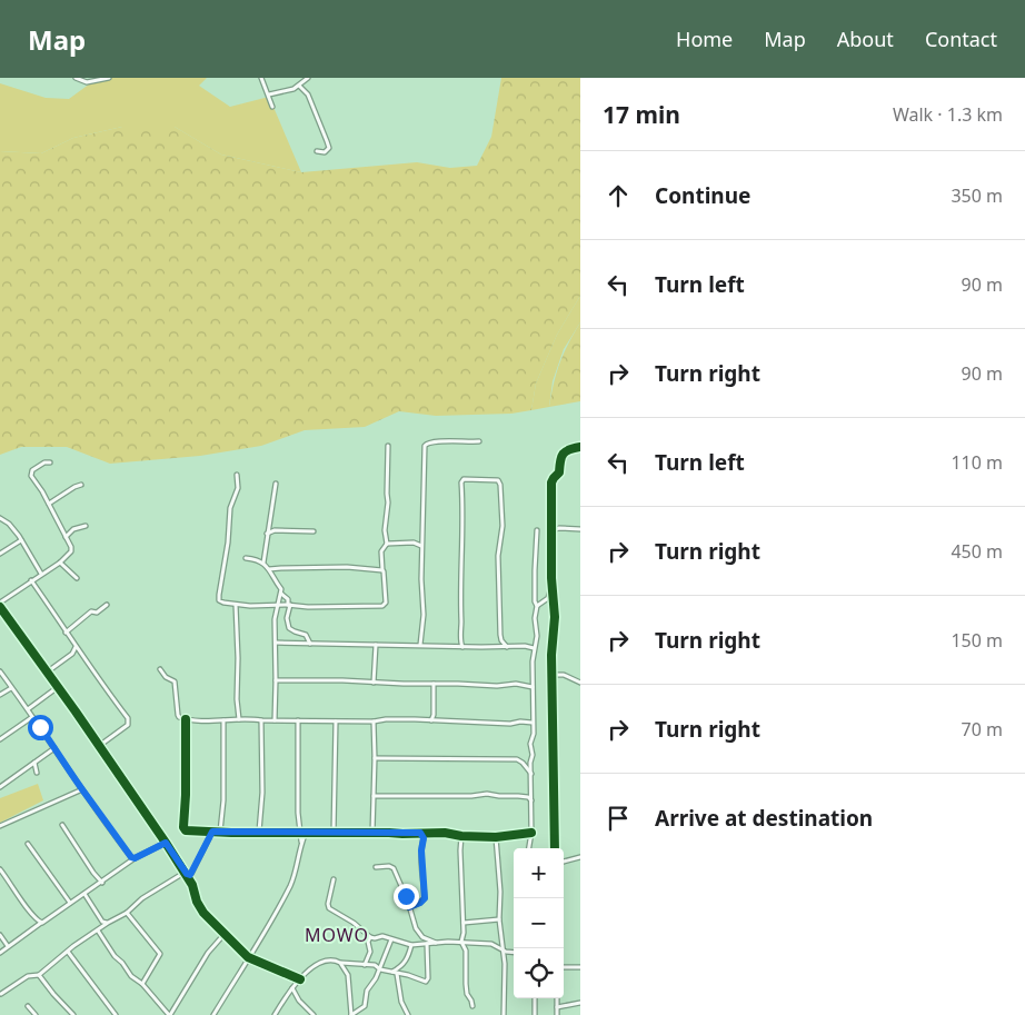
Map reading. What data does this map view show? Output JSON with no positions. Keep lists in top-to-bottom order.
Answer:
{
  "districts": ["MOWO"],
  "page": {
    "header": "Map",
    "nav": [
      "Home",
      "Map",
      "About",
      "Contact"
    ],
    "heading": ["17 min", "Walk · 1.3 km"],
    "list": [
      ["Continue", "350 m"],
      ["Turn left", "90 m"],
      ["Turn right", "90 m"],
      ["Turn left", "110 m"],
      ["Turn right", "450 m"],
      ["Turn right", "150 m"],
      ["Turn right", "70 m"],
      "Arrive at destination"
    ],
    "map_buttons": ["+", "−"]
  }
}
